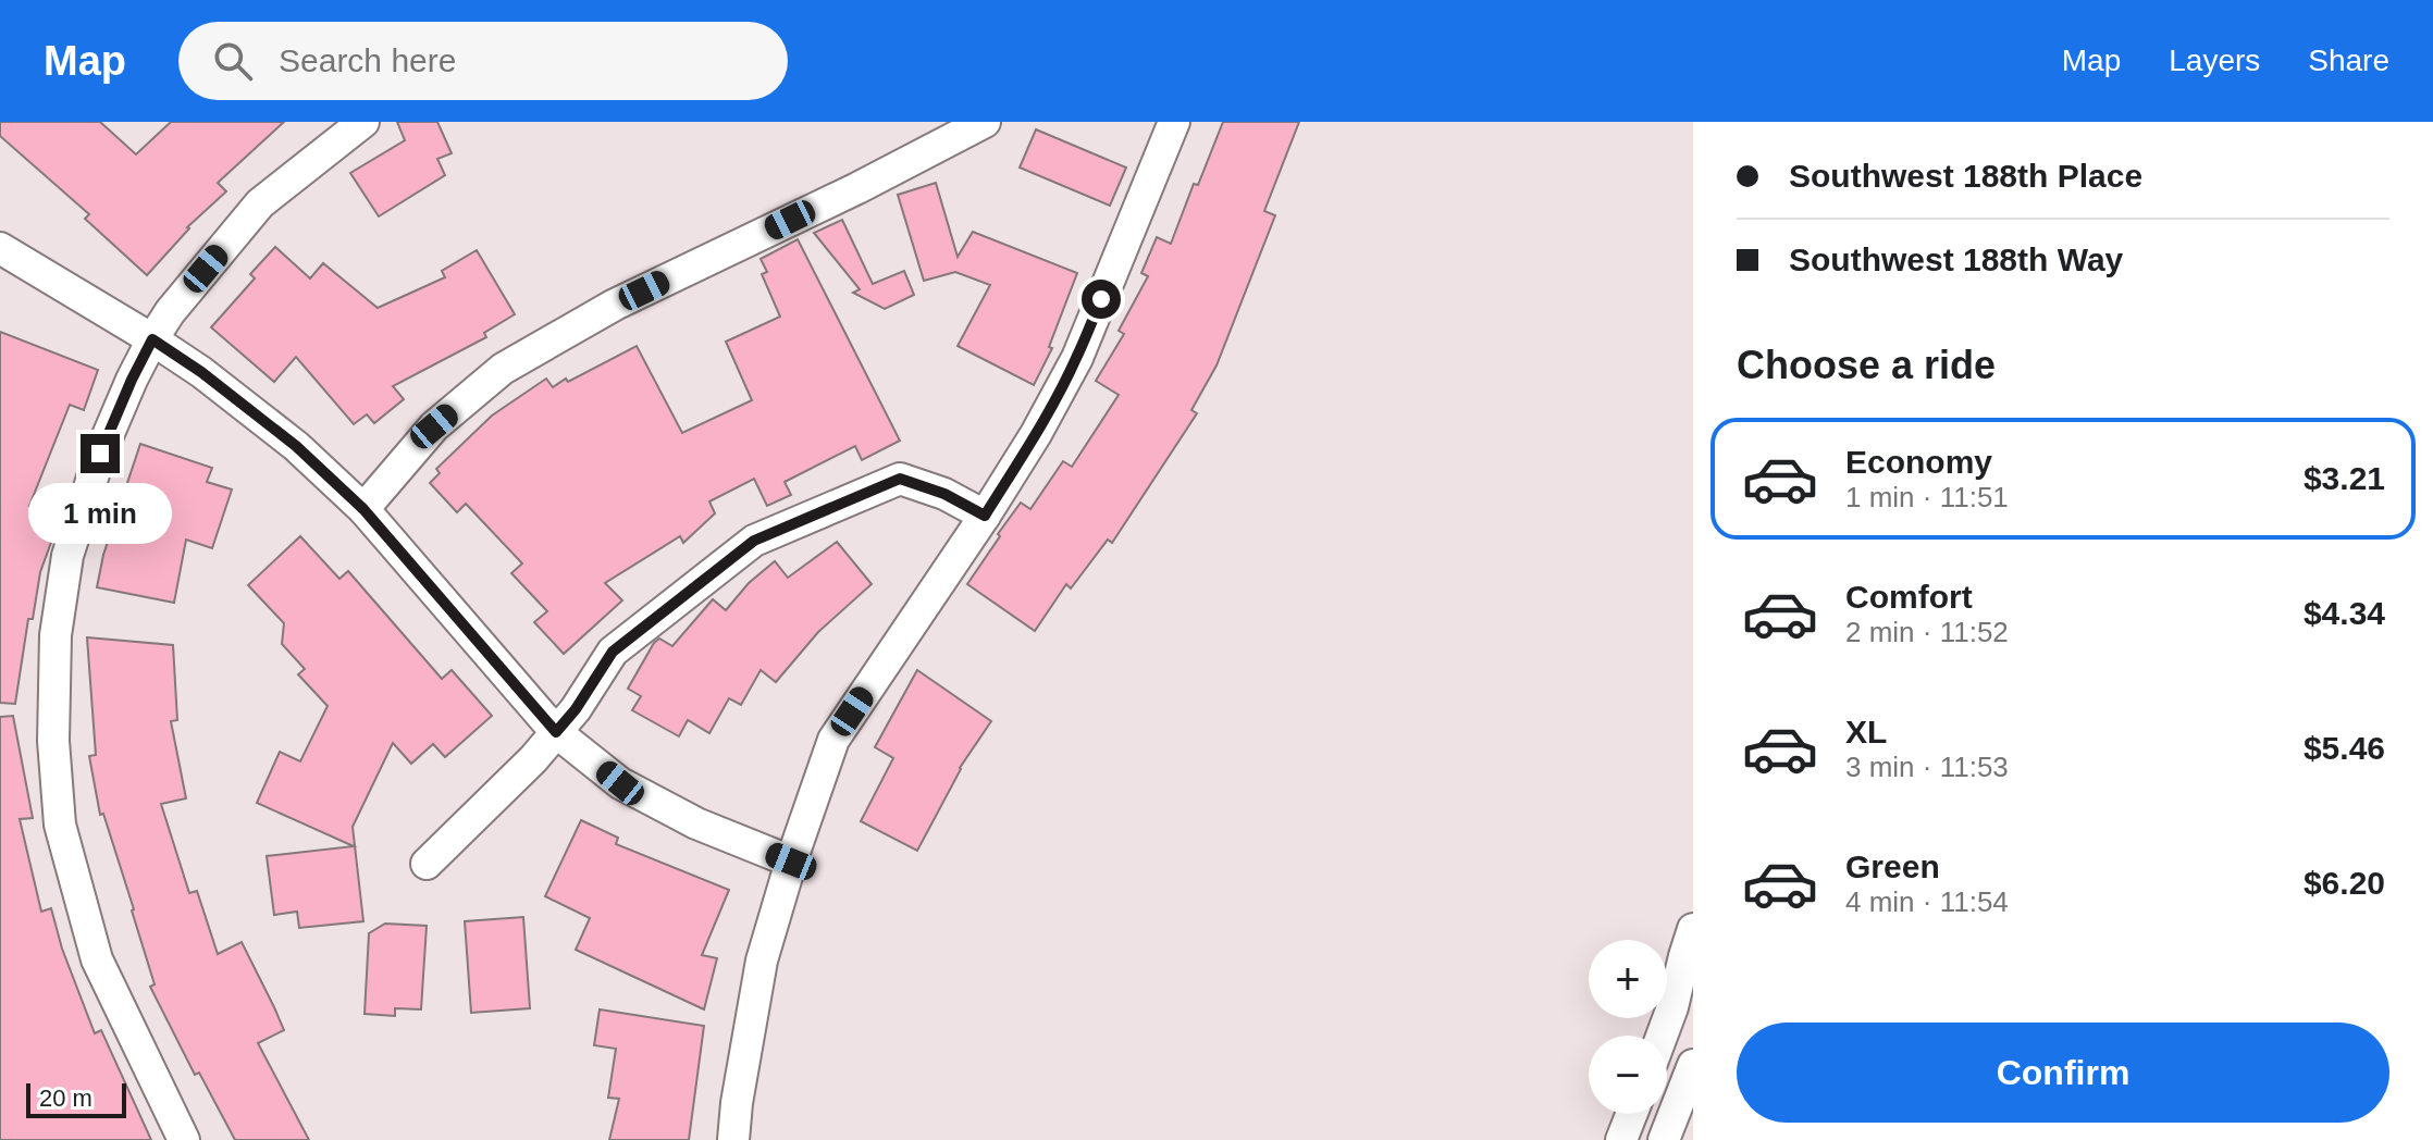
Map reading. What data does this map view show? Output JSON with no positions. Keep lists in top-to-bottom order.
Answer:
{
  "scale_bar": "20 m",
  "page": {
    "header": "Map",
    "search": "Search here",
    "nav": ["Map", "Layers", "Share"],
    "banner": ["Southwest 188th Place", "Southwest 188th Way"],
    "heading": "Choose a ride",
    "list": [
      {
        "name": "Economy",
        "note": "1 min · 11:51",
        "value": "$3.21"
      },
      {
        "name": "Comfort",
        "note": "2 min · 11:52",
        "value": "$4.34"
      },
      {
        "name": "XL",
        "note": "3 min · 11:53",
        "value": "$5.46"
      },
      {
        "name": "Green",
        "note": "4 min · 11:54",
        "value": "$6.20"
      }
    ],
    "bubble": "1 min",
    "map_buttons": ["+", "−"],
    "buttons": "Confirm",
    "scale": "20 m"
  }
}
